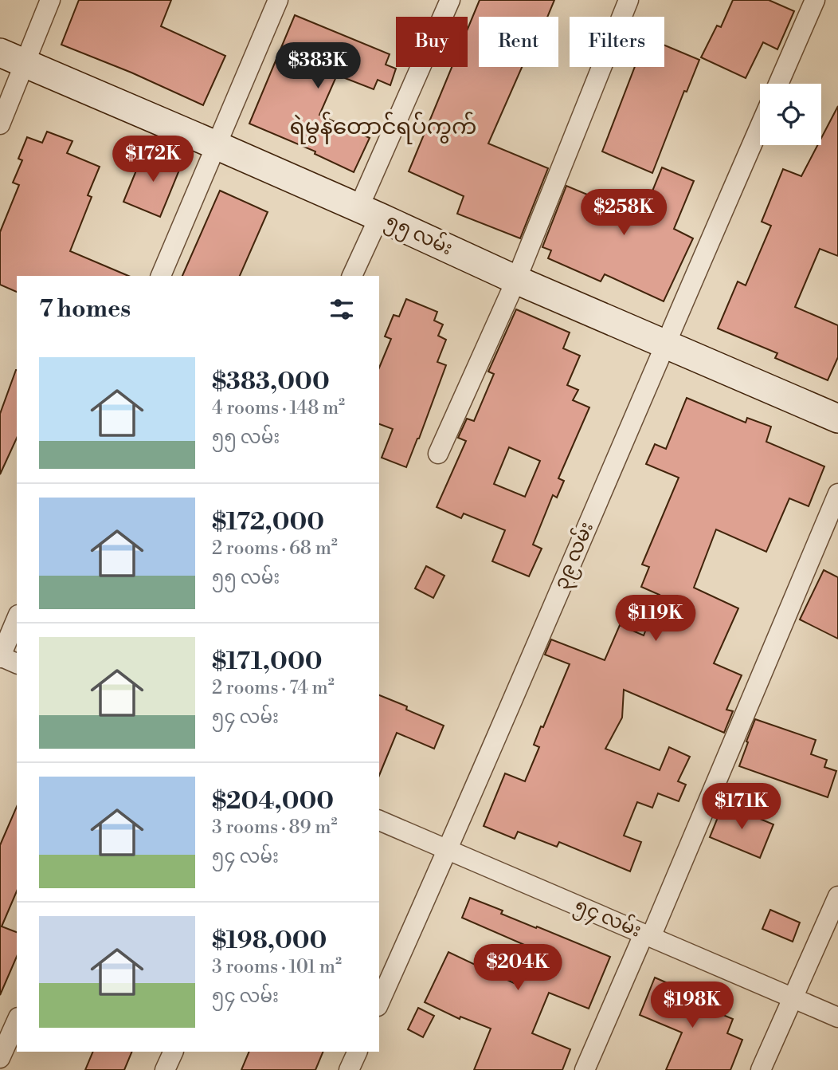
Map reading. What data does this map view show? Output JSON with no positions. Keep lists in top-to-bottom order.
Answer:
{
  "streets": {
    "main road": ["၅၅ လမ်း"],
    "street": ["၃၉ လမ်း", "၅၄ လမ်း"]
  },
  "crossings": [
    ["၅၅ လမ်း", "၃၉ လမ်း"],
    ["၃၉ လမ်း", "၅၄ လမ်း"]
  ],
  "districts": ["ရဲမွန်တောင်ရပ်ကွက်"],
  "page": {
    "chip": ["Buy", "Rent", "Filters"],
    "price": [
      "$383K",
      "$172K",
      "$258K",
      "$119K",
      "$171K",
      "$204K",
      "$198K"
    ],
    "heading": "7 homes",
    "list": [
      {
        "name": "$383,000",
        "note": "4 rooms · 148 m² · ၅၅ လမ်း"
      },
      {
        "name": "$172,000",
        "note": "2 rooms · 68 m² · ၅၅ လမ်း"
      },
      {
        "name": "$171,000",
        "note": "2 rooms · 74 m² · ၅၄ လမ်း"
      },
      {
        "name": "$204,000",
        "note": "3 rooms · 89 m² · ၅၄ လမ်း"
      },
      {
        "name": "$198,000",
        "note": "3 rooms · 101 m² · ၅၄ လမ်း"
      }
    ]
  }
}
